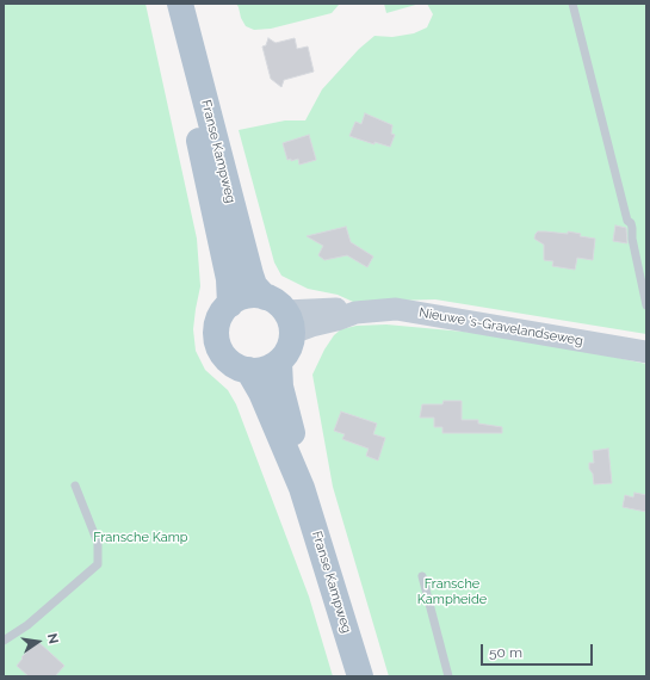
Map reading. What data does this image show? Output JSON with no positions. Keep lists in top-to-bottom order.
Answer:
{
  "streets": {
    "main road": ["Franse Kampweg", "Nieuwe 's-Gravelandseweg"]
  },
  "crossings": [
    ["Franse Kampweg", "Nieuwe 's-Gravelandseweg"]
  ],
  "parks": ["Fransche Kamp", "Fransche Kampheide"],
  "scale_bar": "50 m",
  "north": "right"
}
